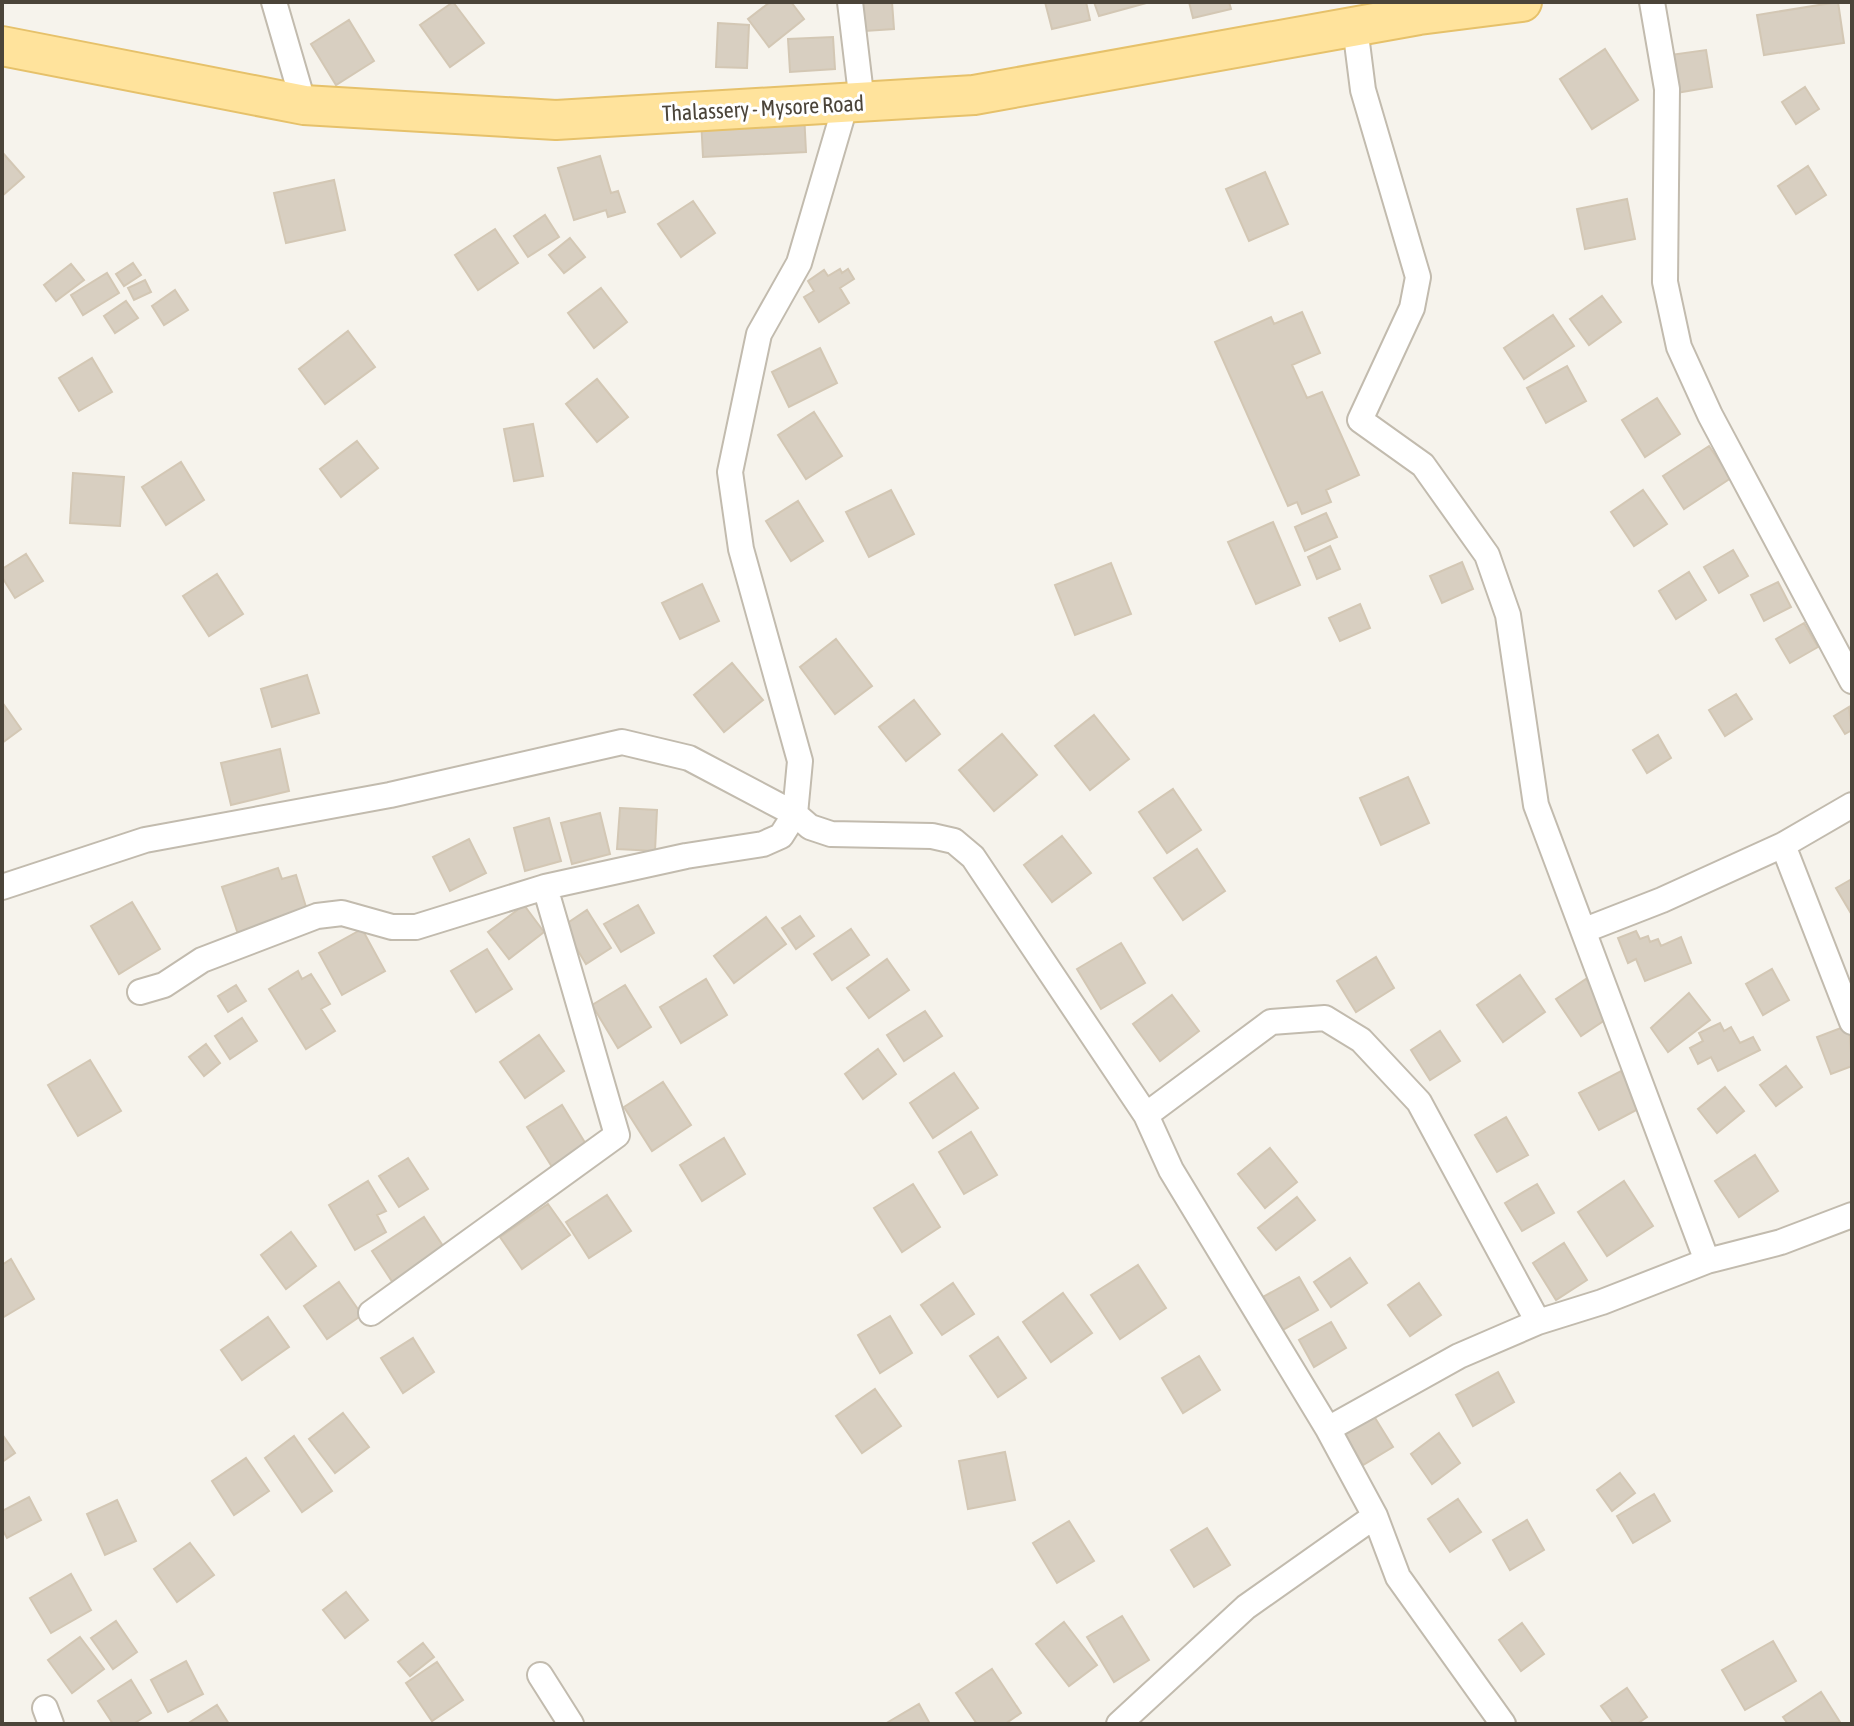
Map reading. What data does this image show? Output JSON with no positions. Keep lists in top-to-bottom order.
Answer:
{
  "streets": {
    "main road": ["Thalassery - Mysore Road"]
  }
}
